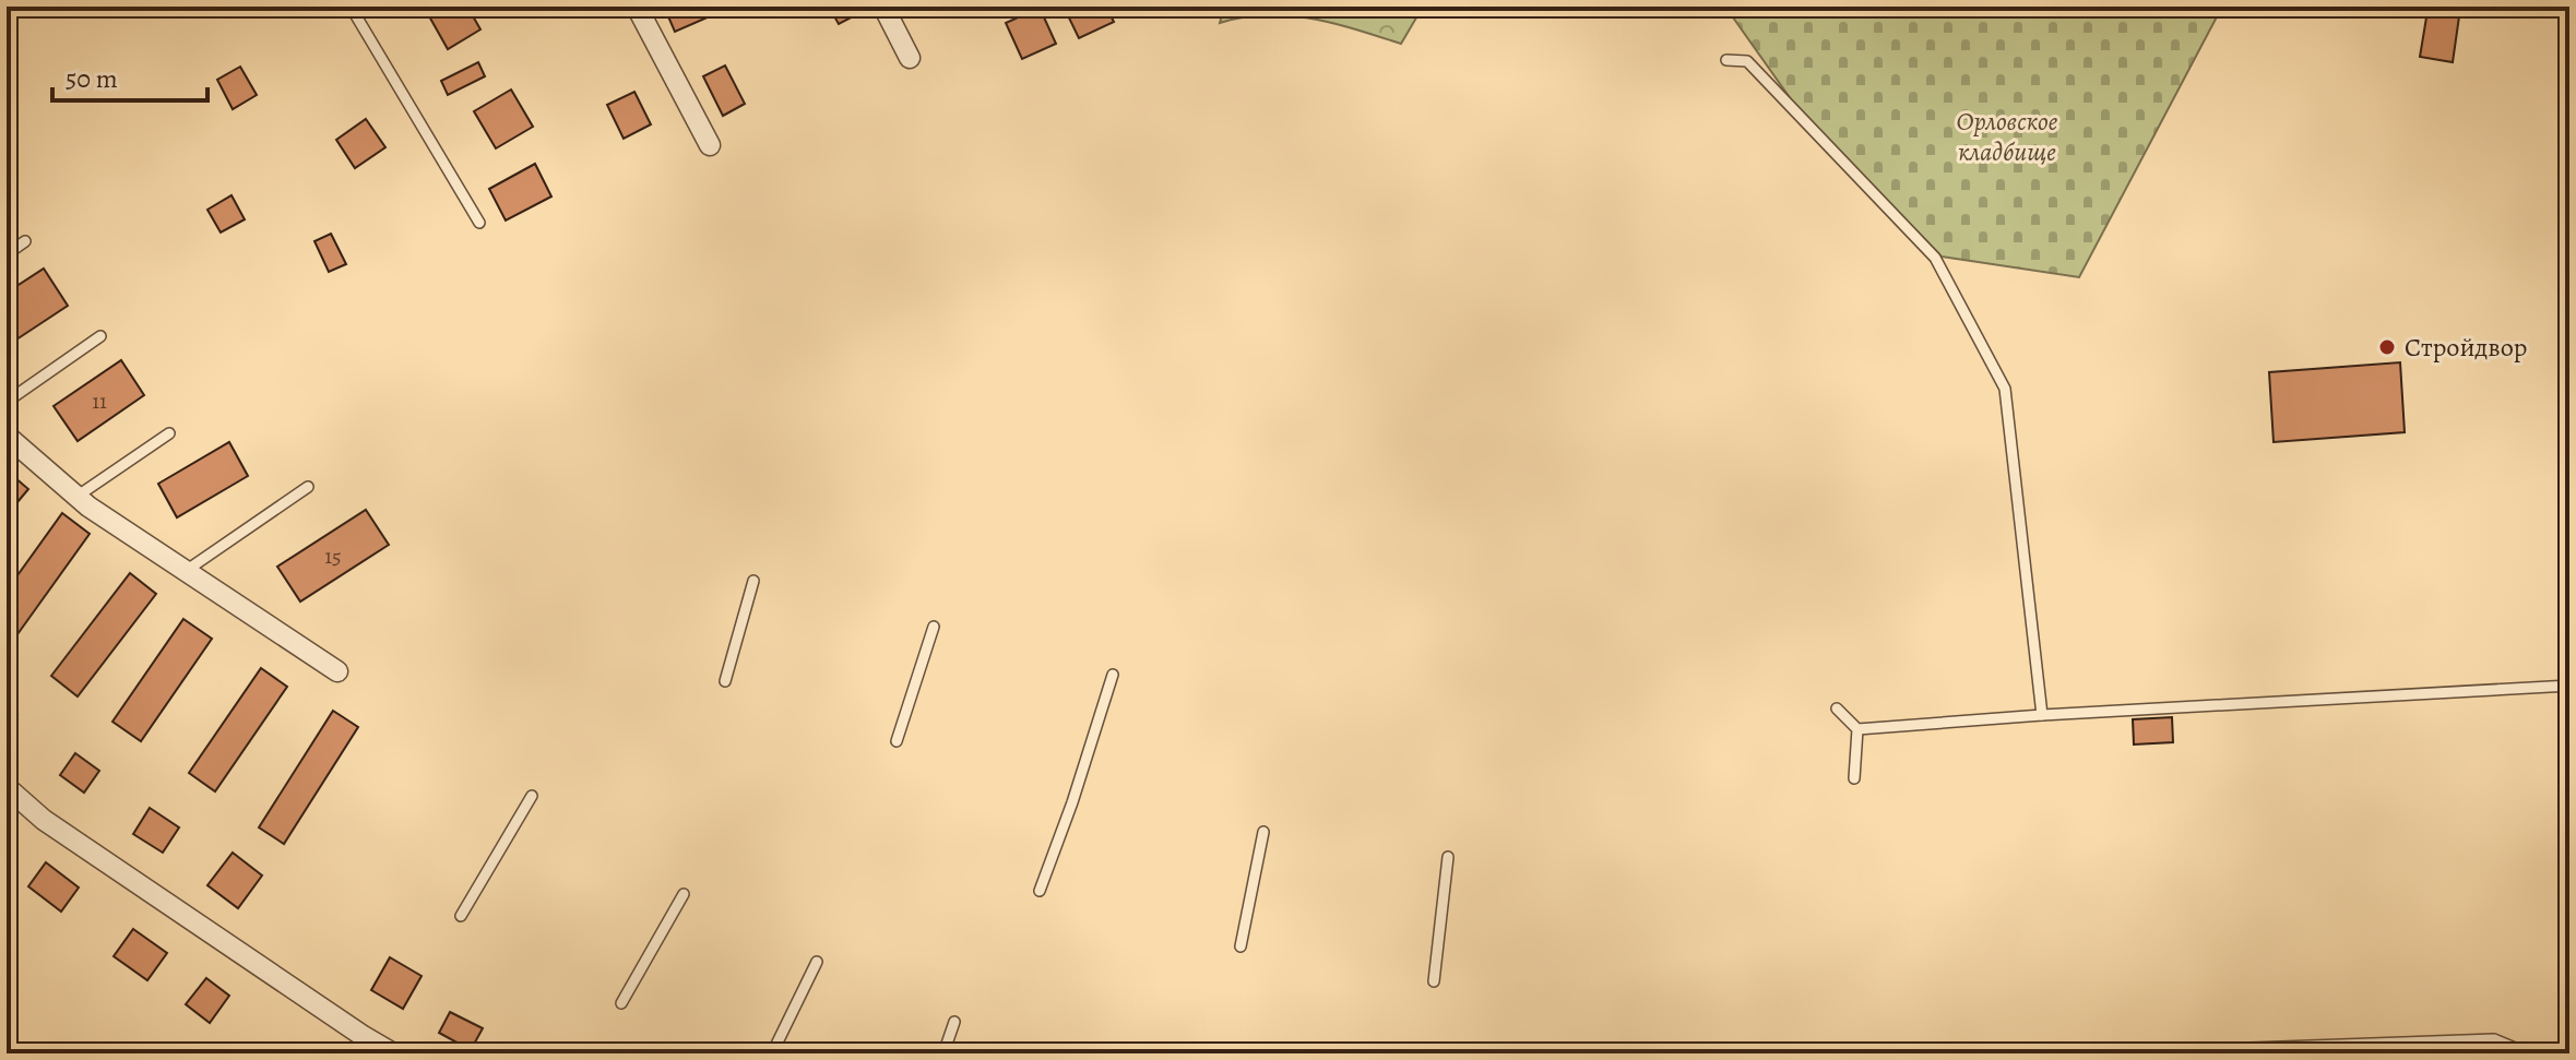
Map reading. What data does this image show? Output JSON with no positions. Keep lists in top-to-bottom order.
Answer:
{
  "parks": ["Орловское кладбище"],
  "places": ["Стройдвор"],
  "house_numbers": ["11", "15"],
  "scale_bar": "50 m"
}
